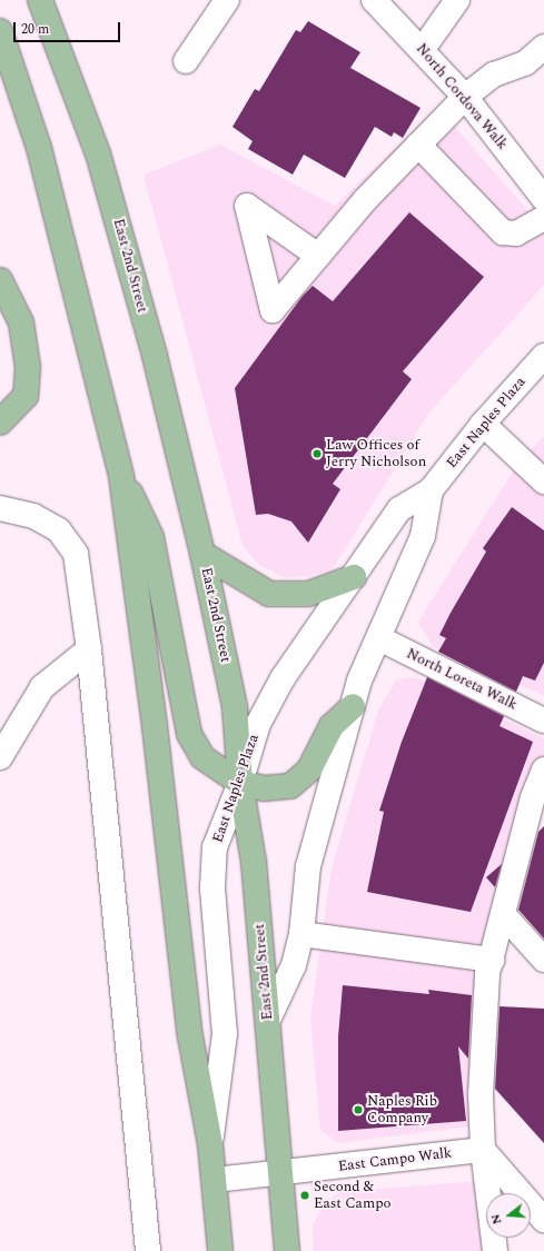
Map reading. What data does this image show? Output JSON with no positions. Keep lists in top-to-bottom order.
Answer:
{
  "streets": {
    "main road": ["East 2nd Street"],
    "street": [
      "North Cordova Walk",
      "East Naples Plaza",
      "North Loreta Walk",
      "East Campo Walk"
    ]
  },
  "crossings": [
    ["East 2nd Street", "East Naples Plaza"],
    ["East 2nd Street", "East Campo Walk"],
    ["East Naples Plaza", "North Loreta Walk"]
  ],
  "places": ["Law Offices of Jerry Nicholson", "Naples Rib Company", "Second & East Campo"],
  "scale_bar": "20 m",
  "north": "left"
}
